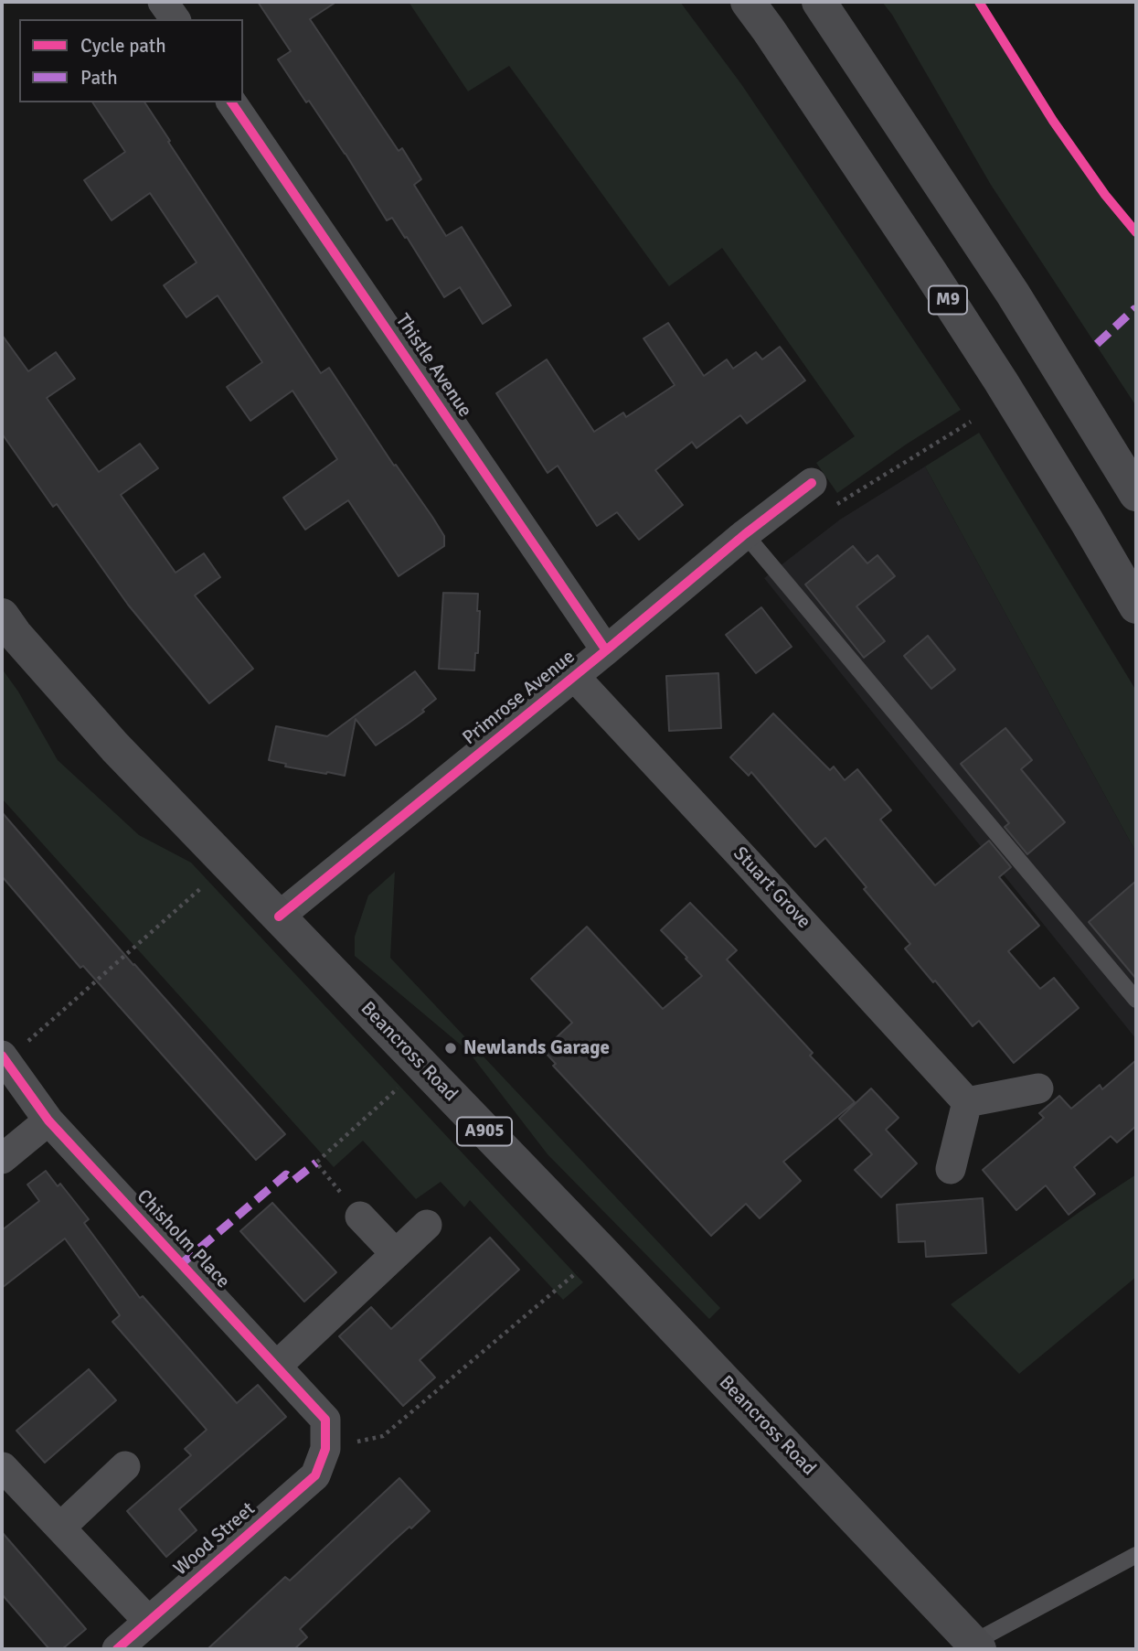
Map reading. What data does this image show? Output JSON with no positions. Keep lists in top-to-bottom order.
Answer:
{
  "streets": {
    "main road": ["M9", "Beancross Road", "A905"],
    "street": [
      "Thistle Avenue",
      "Primrose Avenue",
      "Stuart Grove",
      "Chisholm Place",
      "Wood Street"
    ]
  },
  "crossings": [
    ["Thistle Avenue", "Primrose Avenue"],
    ["Primrose Avenue", "Stuart Grove"],
    ["Primrose Avenue", "Beancross Road"],
    ["Chisholm Place", "Wood Street"]
  ],
  "places": ["Newlands Garage"],
  "legend": ["Cycle path", "Path"]
}
